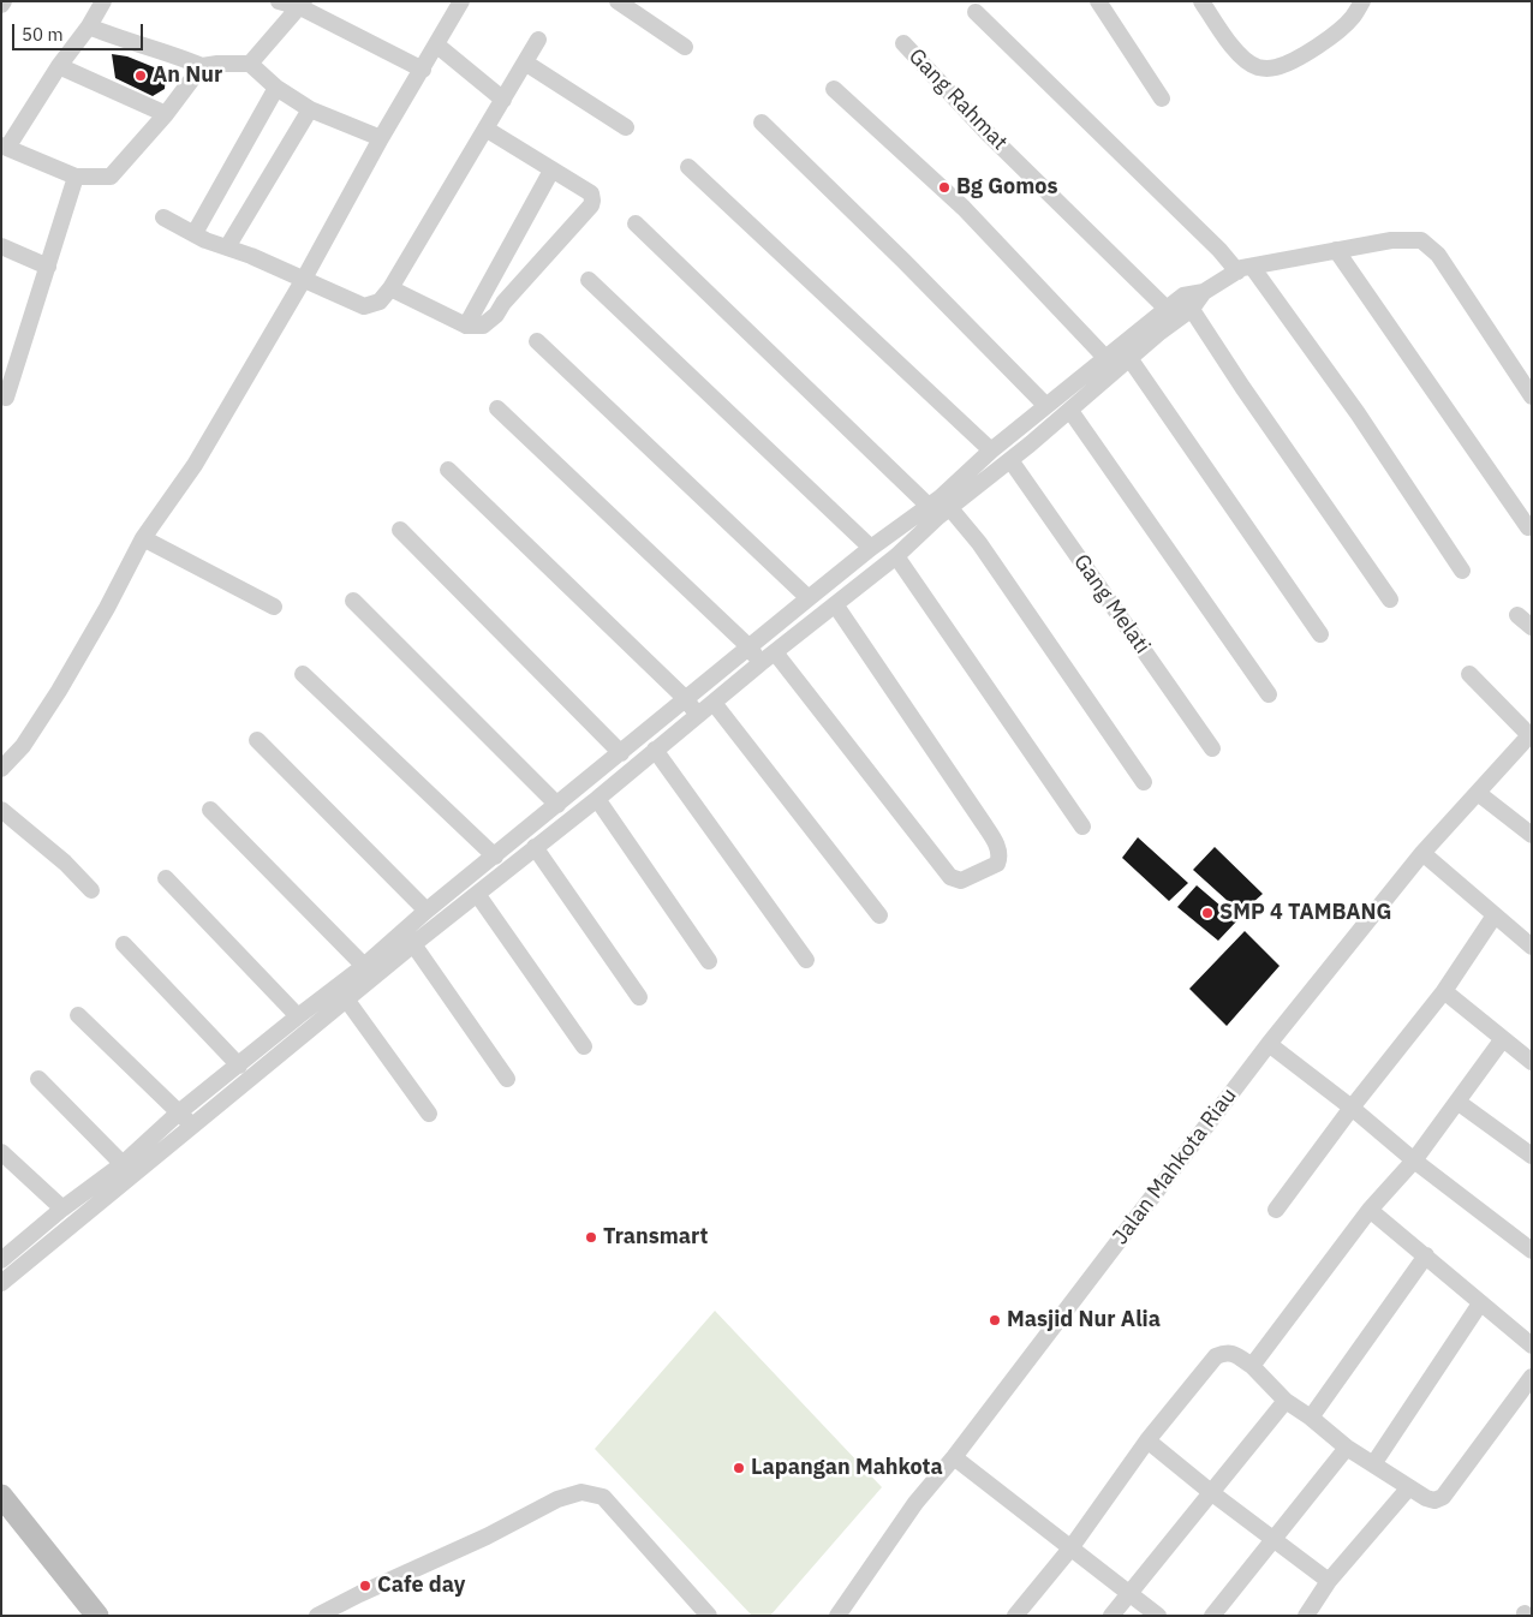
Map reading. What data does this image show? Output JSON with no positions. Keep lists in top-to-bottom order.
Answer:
{
  "streets": {
    "street": ["Gang Rahmat", "Gang Melati", "Jalan Mahkota Riau"]
  },
  "places": [
    "An Nur",
    "Bg Gomos",
    "SMP 4 TAMBANG",
    "Transmart",
    "Masjid Nur Alia",
    "Lapangan Mahkota",
    "Cafe day"
  ],
  "scale_bar": "50 m"
}
